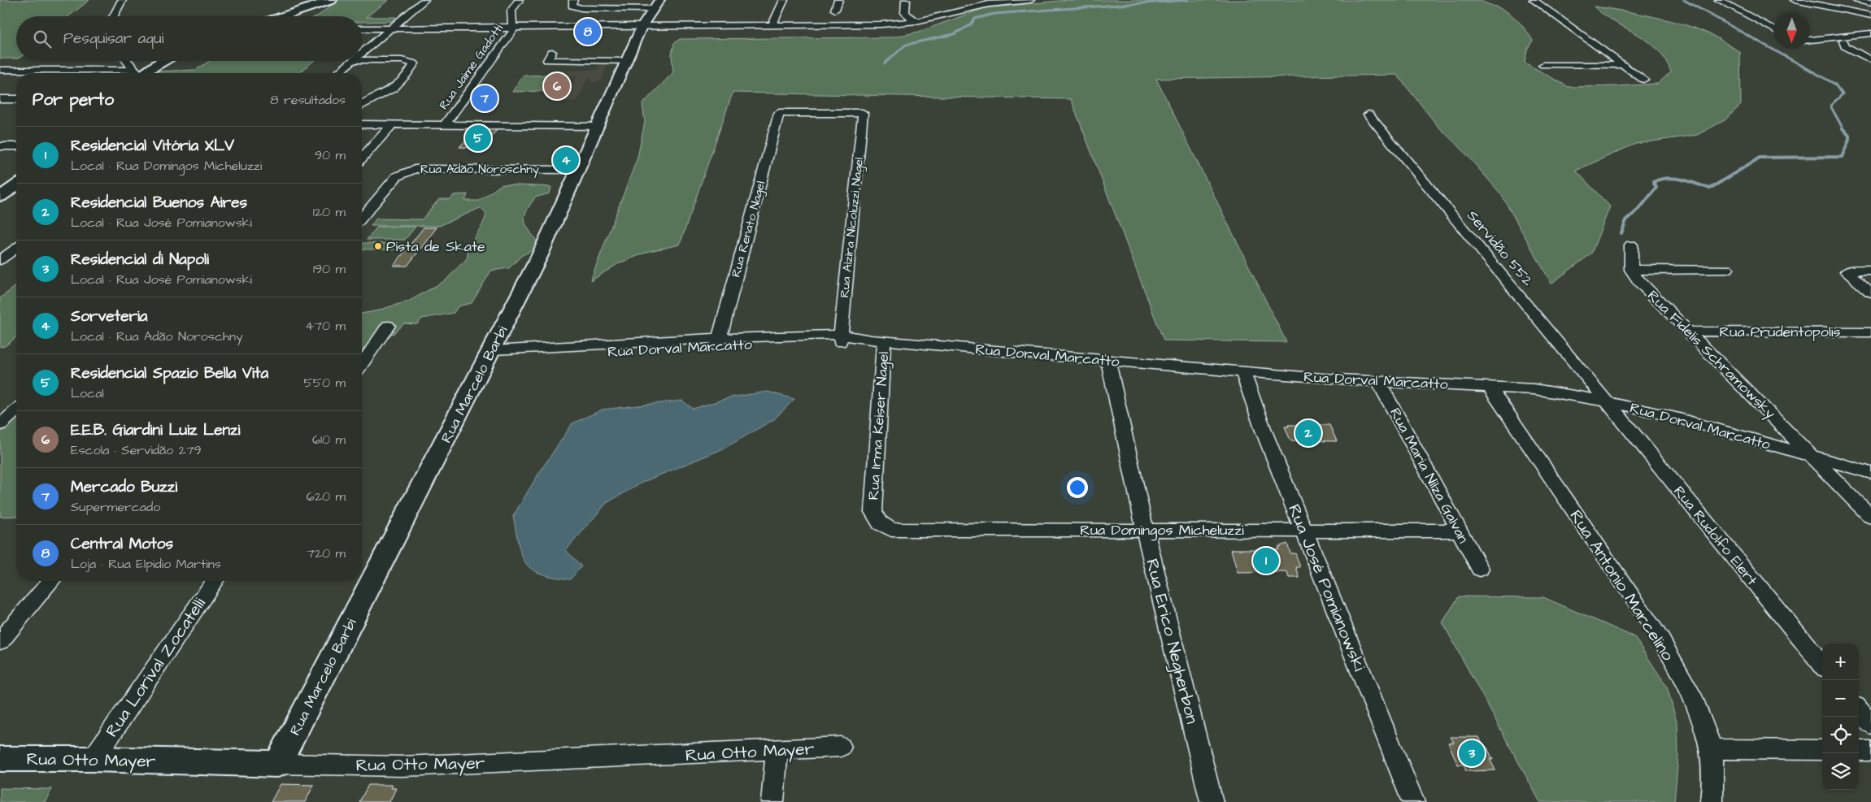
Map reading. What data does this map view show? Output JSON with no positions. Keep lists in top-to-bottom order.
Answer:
{
  "streets": {
    "street": [
      "Rua Jaime Gadotti",
      "Rua Adão Noroschny",
      "Rua Alzira Nicoluzzi Nagel",
      "Rua Renato Nagel",
      "Servidão 552",
      "Rua Prudentopolis",
      "Rua Dorval Marcatto",
      "Rua Fidelis Schramowsky",
      "Rua Marcelo Barbi",
      "Rua Irma Keiser Nagel",
      "Rua Maria Nilza Galvan",
      "Rua Domingos Micheluzzi",
      "Rua Rudolfo Elert",
      "Rua Antonio Marcelino",
      "Rua José Pomianowski",
      "Rua Erico Negherbon",
      "Rua Lorival Zocatelli",
      "Rua Otto Mayer"
    ]
  },
  "crossings": [
    ["Rua Adão Noroschny", "Rua Marcelo Barbi"],
    ["Rua Alzira Nicoluzzi Nagel", "Rua Renato Nagel"],
    ["Rua Alzira Nicoluzzi Nagel", "Rua Dorval Marcatto"],
    ["Rua Renato Nagel", "Rua Dorval Marcatto"],
    ["Servidão 552", "Rua Dorval Marcatto"],
    ["Servidão 552", "Rua Rudolfo Elert"],
    ["Rua Prudentopolis", "Rua Fidelis Schramowsky"],
    ["Rua Dorval Marcatto", "Rua Fidelis Schramowsky"],
    ["Rua Dorval Marcatto", "Rua Marcelo Barbi"],
    ["Rua Dorval Marcatto", "Rua Irma Keiser Nagel"],
    ["Rua Dorval Marcatto", "Rua Maria Nilza Galvan"],
    ["Rua Dorval Marcatto", "Rua Rudolfo Elert"],
    ["Rua Dorval Marcatto", "Rua Antonio Marcelino"],
    ["Rua Dorval Marcatto", "Rua José Pomianowski"],
    ["Rua Dorval Marcatto", "Rua Erico Negherbon"],
    ["Rua Marcelo Barbi", "Rua Otto Mayer"],
    ["Rua Irma Keiser Nagel", "Rua Domingos Micheluzzi"],
    ["Rua Maria Nilza Galvan", "Rua Domingos Micheluzzi"],
    ["Rua Domingos Micheluzzi", "Rua José Pomianowski"],
    ["Rua Domingos Micheluzzi", "Rua Erico Negherbon"],
    ["Rua Lorival Zocatelli", "Rua Otto Mayer"]
  ],
  "places": ["Pista de Skate"],
  "north": "bottom",
  "page": {
    "search": "Pesquisar aqui",
    "pins": [
      "8",
      "6",
      "7",
      "5",
      "4",
      "2",
      "1",
      "3"
    ],
    "heading": ["Por perto", "8 resultados"],
    "list": [
      {
        "mark": "1",
        "name": "Residencial Vitória XLV",
        "note": "Local · Rua Domingos Micheluzzi",
        "value": "90 m"
      },
      {
        "mark": "2",
        "name": "Residencial Buenos Aires",
        "note": "Local · Rua José Pomianowski",
        "value": "120 m"
      },
      {
        "mark": "3",
        "name": "Residencial di Napoli",
        "note": "Local · Rua José Pomianowski",
        "value": "190 m"
      },
      {
        "mark": "4",
        "name": "Sorveteria",
        "note": "Local · Rua Adão Noroschny",
        "value": "470 m"
      },
      {
        "mark": "5",
        "name": "Residencial Spazio Bella Vita",
        "note": "Local",
        "value": "550 m"
      },
      {
        "mark": "6",
        "name": "E.E.B. Giardini Luiz Lenzi",
        "note": "Escola · Servidão 279",
        "value": "610 m"
      },
      {
        "mark": "7",
        "name": "Mercado Buzzi",
        "note": "Supermercado",
        "value": "620 m"
      },
      {
        "mark": "8",
        "name": "Central Motos",
        "note": "Loja · Rua Elpidio Martins",
        "value": "720 m"
      }
    ],
    "map_buttons": ["+", "−"]
  }
}
